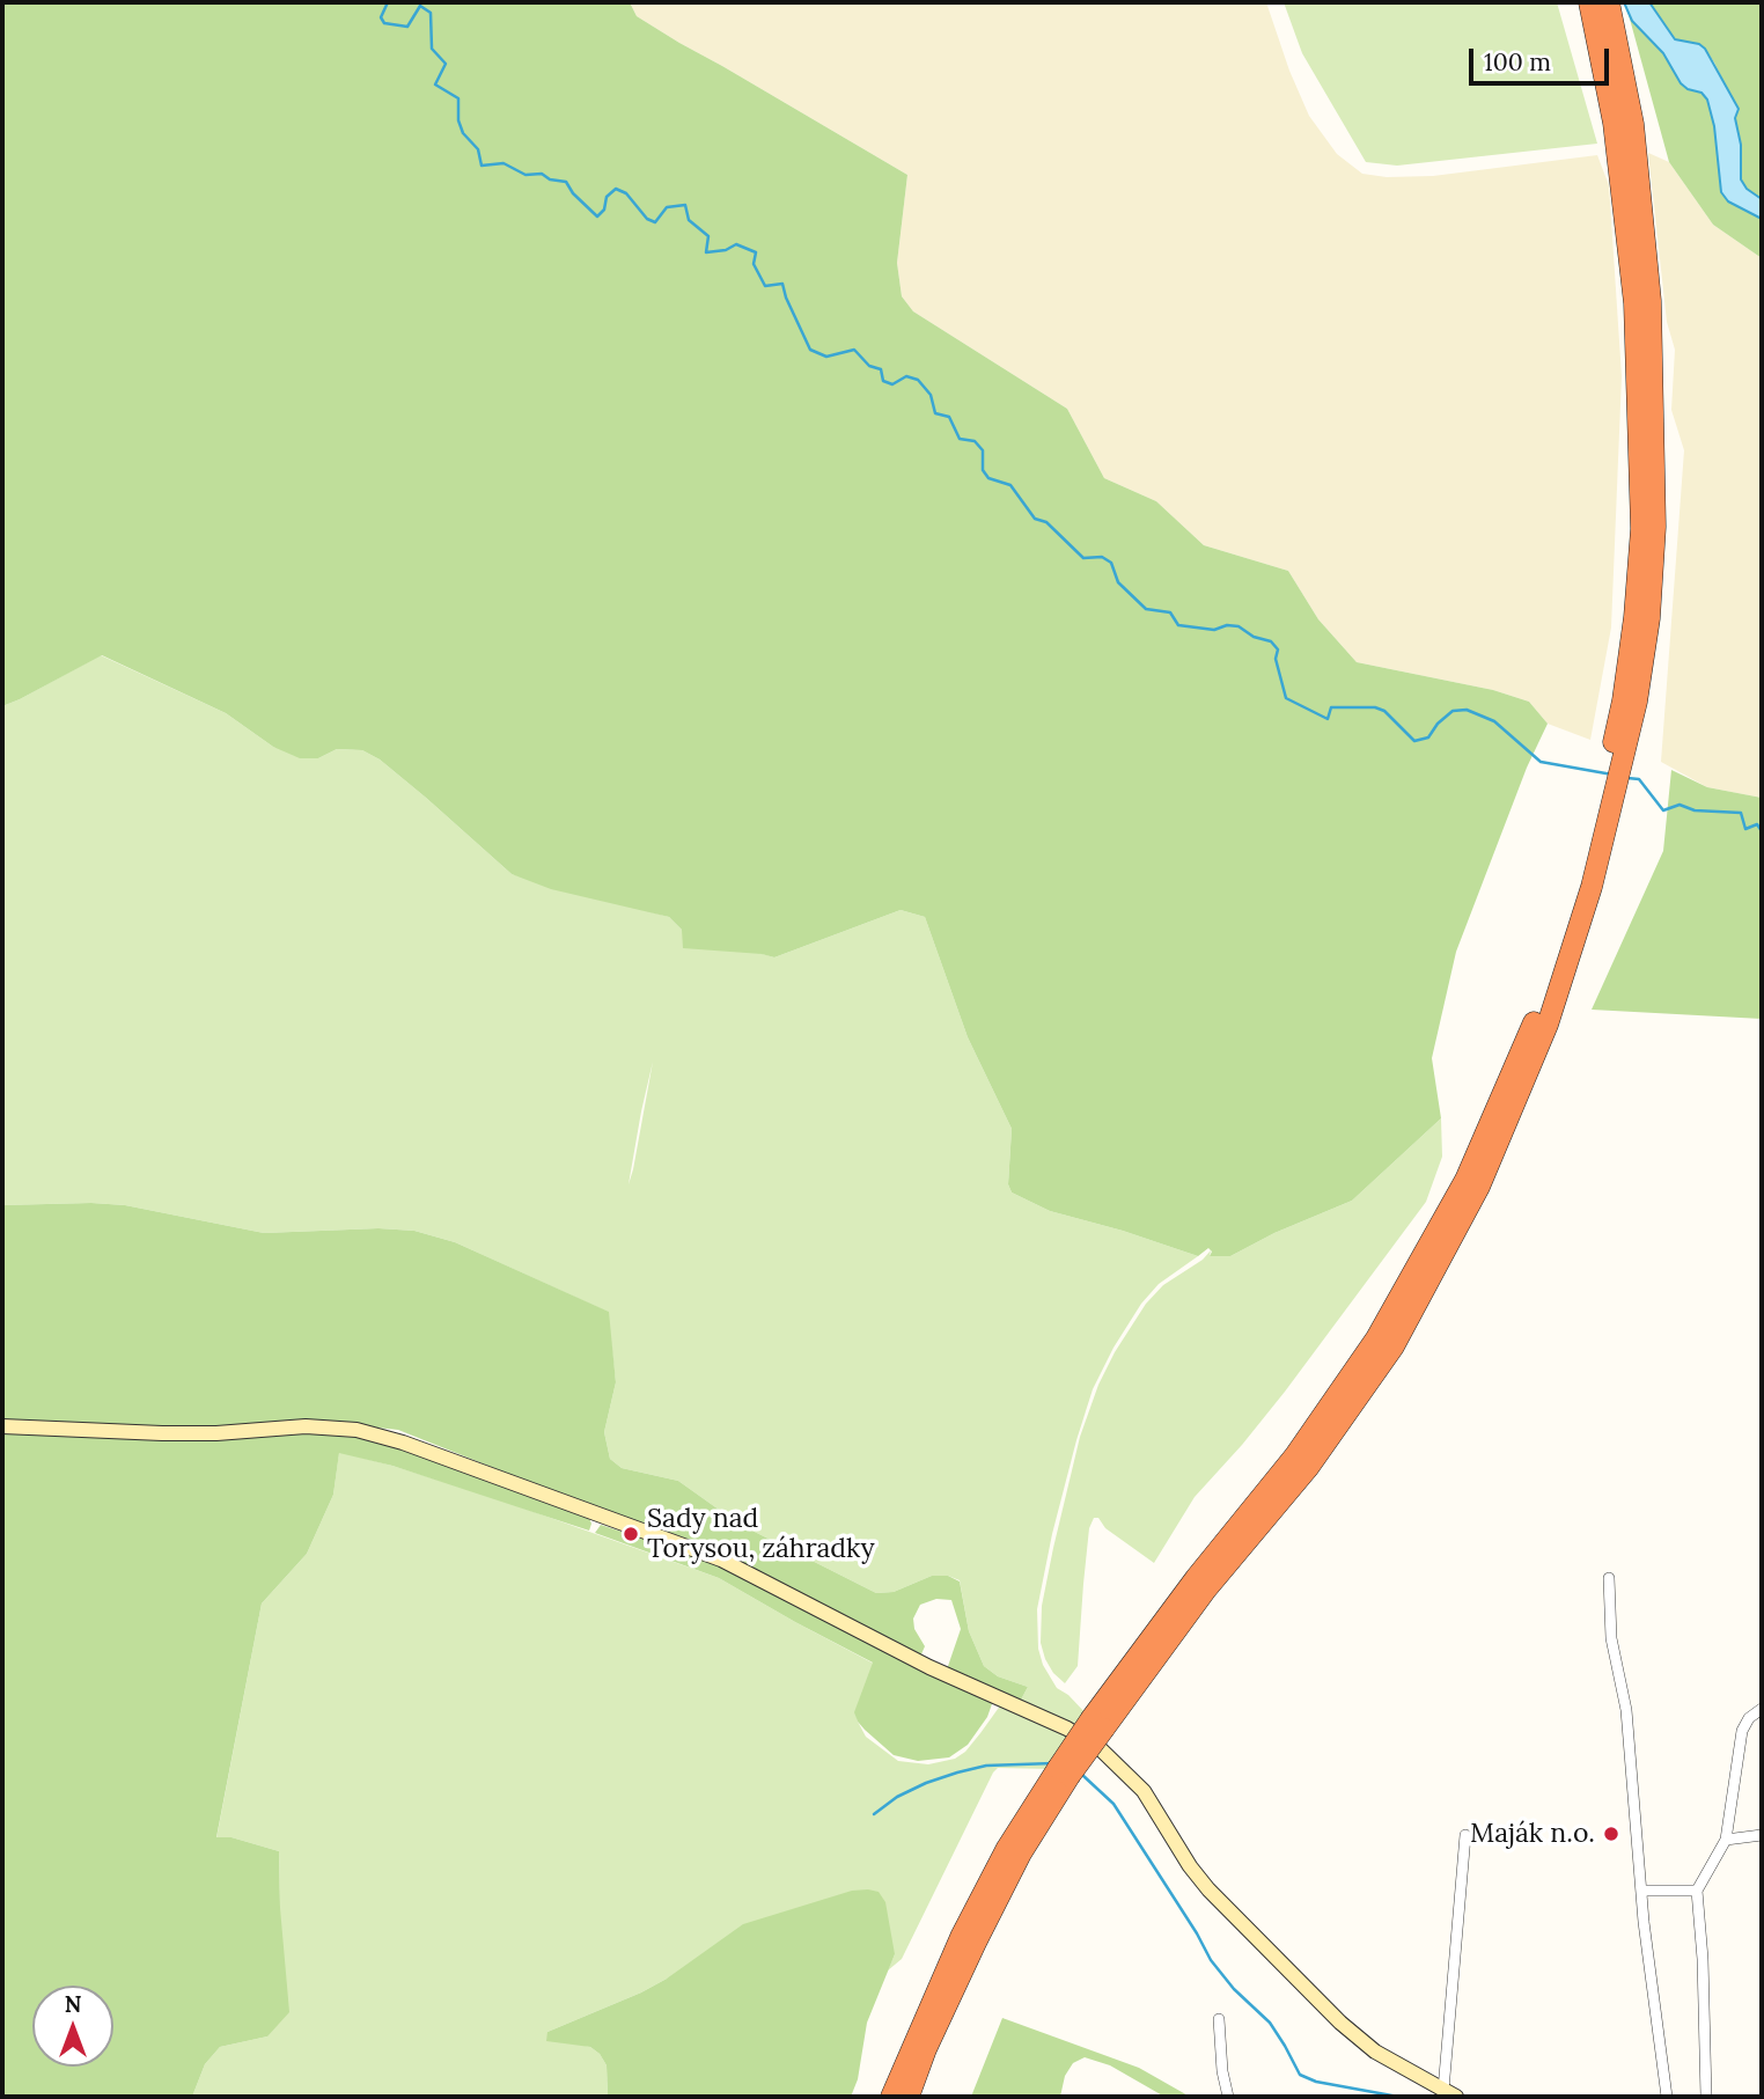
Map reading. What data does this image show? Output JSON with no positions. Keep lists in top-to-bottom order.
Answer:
{
  "places": ["Sady nad Torysou, záhradky", "Maják n.o."],
  "scale_bar": "100 m",
  "north": "top"
}
